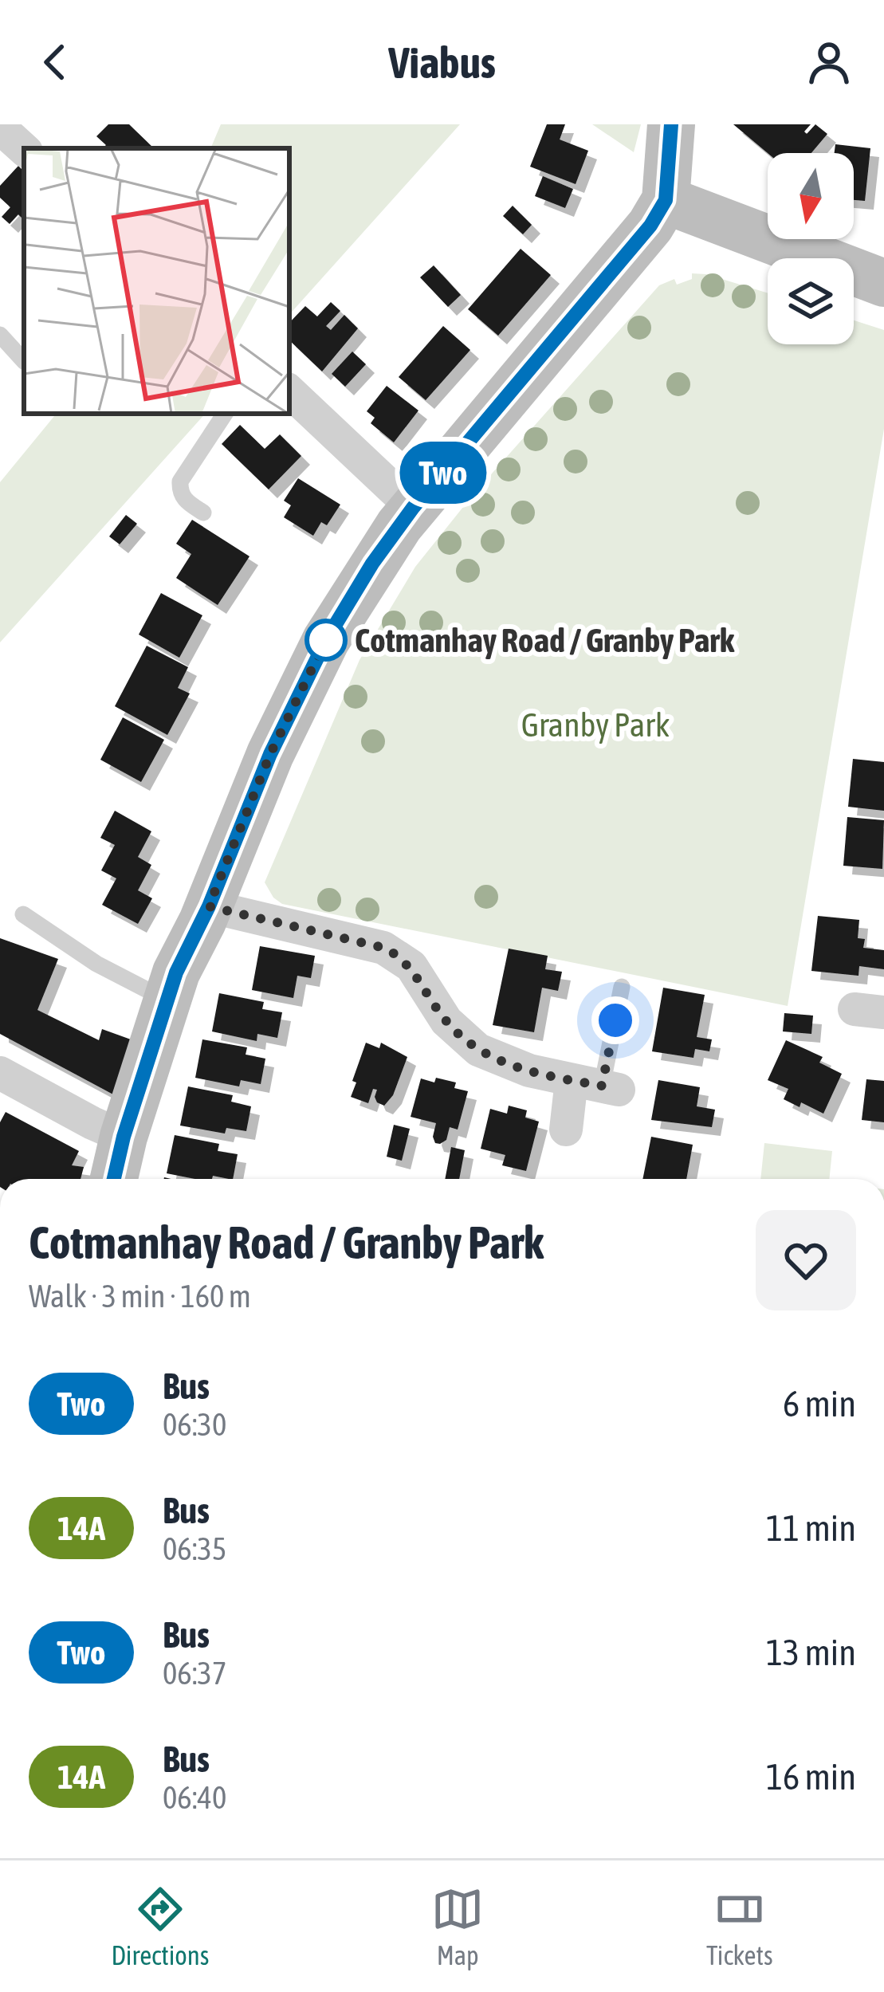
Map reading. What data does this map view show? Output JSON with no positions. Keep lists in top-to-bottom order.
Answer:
{
  "parks": ["Granby Park"],
  "places": ["Cotmanhay Road / Granby Park"],
  "lines": ["bus line Two"],
  "north": "bottom",
  "page": {
    "header": "Viabus",
    "on_map": "Two",
    "heading": ["Cotmanhay Road / Granby Park", "Walk · 3 min · 160 m"],
    "list": [
      {
        "mark": "Two",
        "name": "Bus",
        "note": "06:30",
        "value": "6 min"
      },
      {
        "mark": "14A",
        "name": "Bus",
        "note": "06:35",
        "value": "11 min"
      },
      {
        "mark": "Two",
        "name": "Bus",
        "note": "06:37",
        "value": "13 min"
      },
      {
        "mark": "14A",
        "name": "Bus",
        "note": "06:40",
        "value": "16 min"
      }
    ],
    "tabs": ["Directions", "Map", "Tickets"]
  }
}
